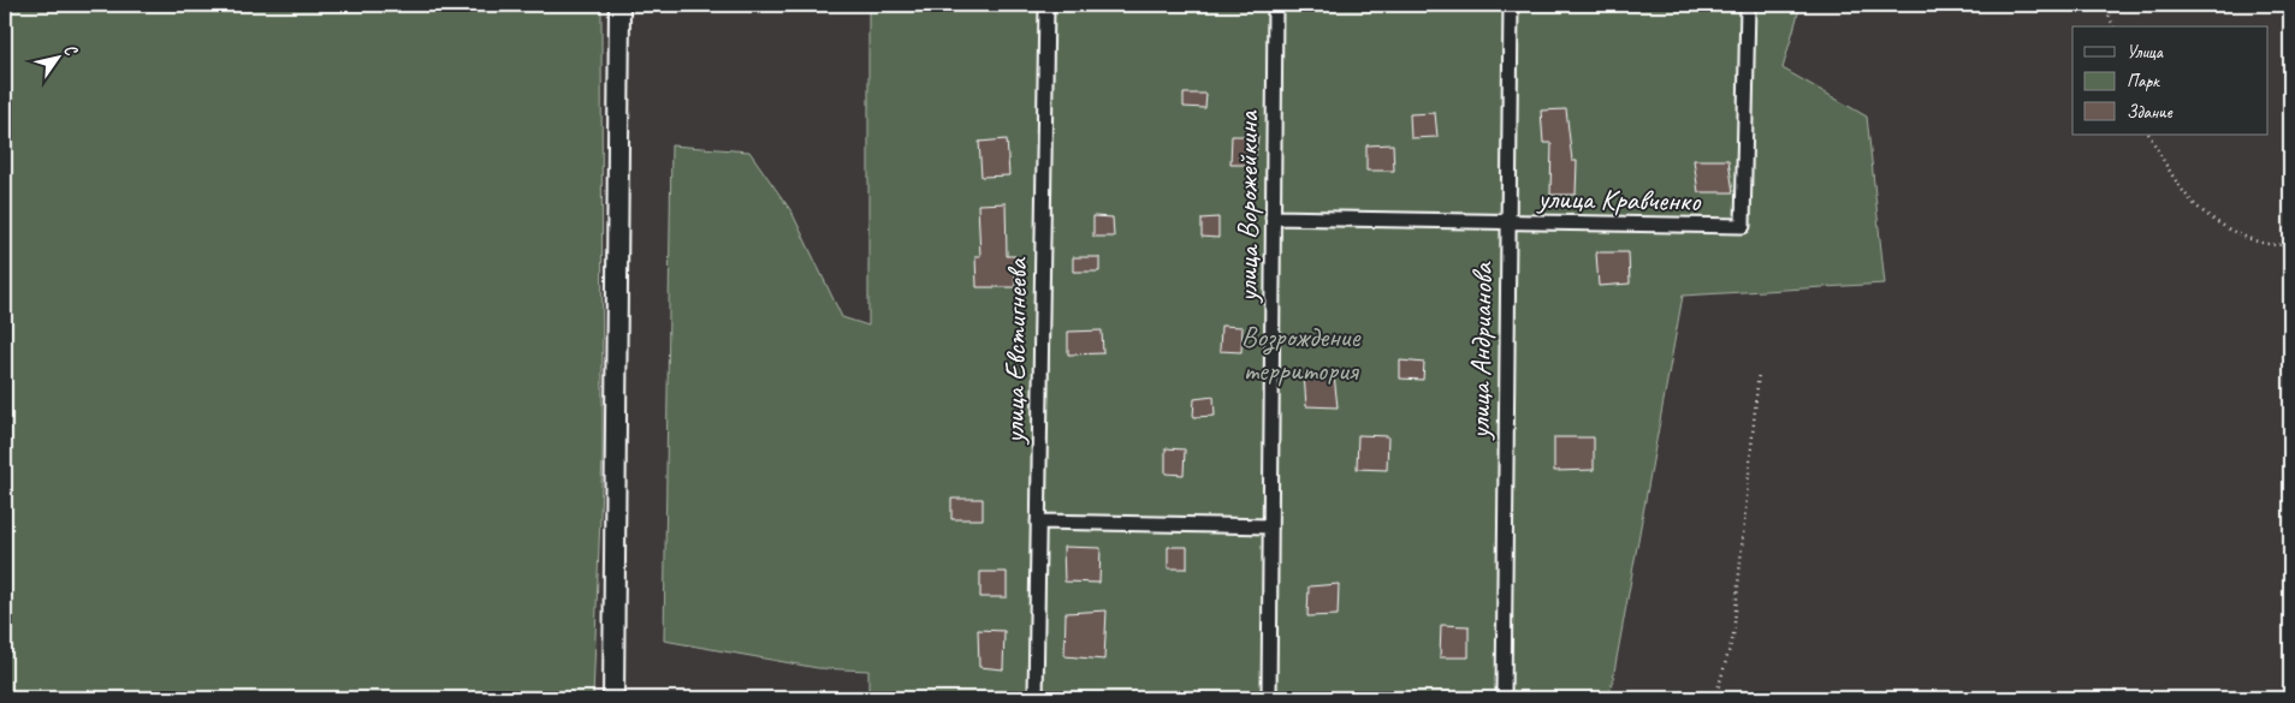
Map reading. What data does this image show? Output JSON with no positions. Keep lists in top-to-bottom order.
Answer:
{
  "streets": {
    "street": [
      "улица Кравченко",
      "улица Ворожейкина",
      "улица Евстигнеева",
      "улица Андрианова"
    ]
  },
  "crossings": [
    ["улица Кравченко", "улица Ворожейкина"],
    ["улица Кравченко", "улица Андрианова"]
  ],
  "parks": ["Возрождение территория"],
  "legend": ["Улица", "Парк", "Здание"],
  "north": "top right"
}
